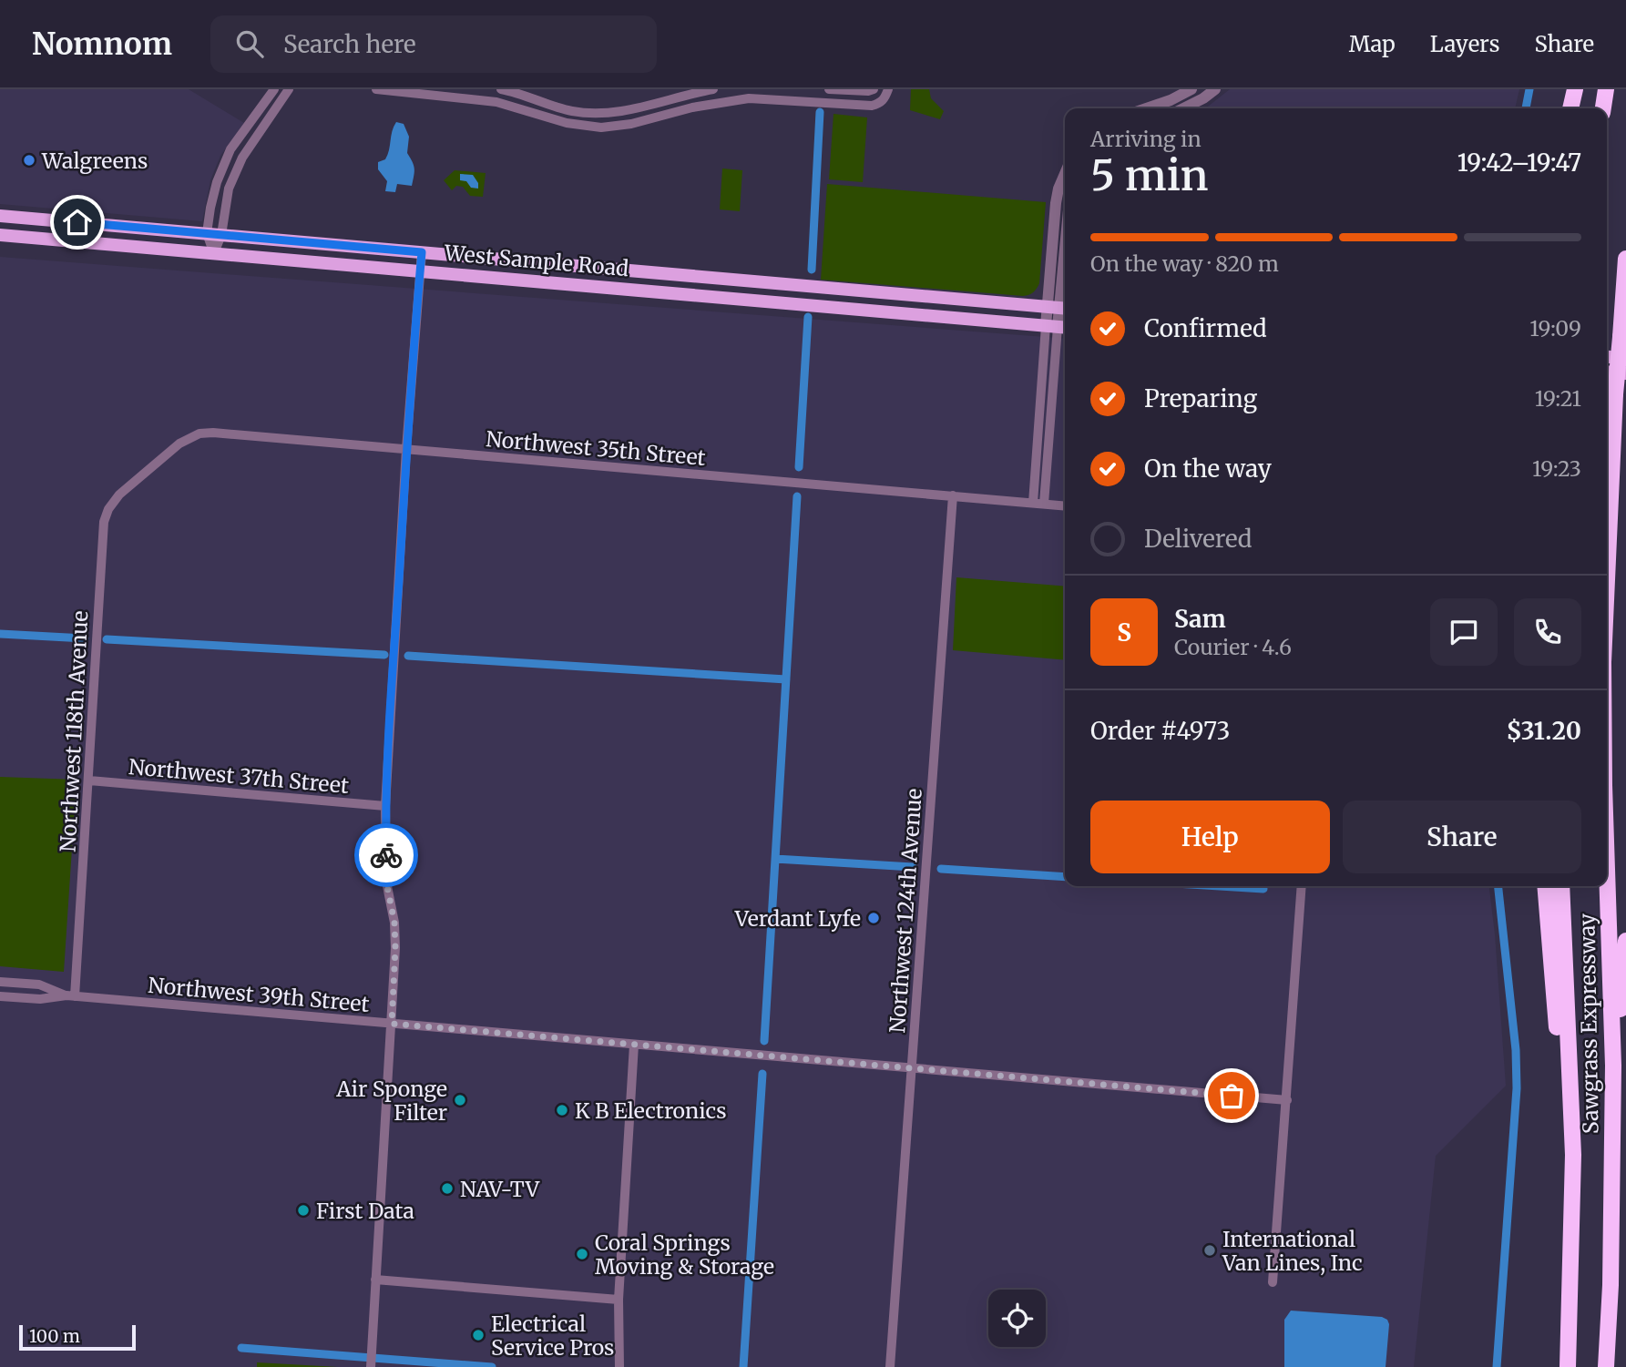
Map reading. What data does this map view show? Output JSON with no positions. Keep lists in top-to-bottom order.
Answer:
{
  "streets": {
    "highway": ["Sawgrass Expressway"],
    "main road": ["West Sample Road"],
    "street": [
      "Northwest 35th Street",
      "Northwest 118th Avenue",
      "Northwest 37th Street",
      "Northwest 124th Avenue",
      "Northwest 39th Street"
    ]
  },
  "crossings": [
    ["Northwest 35th Street", "Northwest 118th Avenue"],
    ["Northwest 35th Street", "Northwest 124th Avenue"],
    ["Northwest 118th Avenue", "Northwest 37th Street"],
    ["Northwest 118th Avenue", "Northwest 39th Street"],
    ["Northwest 124th Avenue", "Northwest 39th Street"]
  ],
  "places": [
    "Walgreens",
    "Verdant Lyfe",
    "Air Sponge Filter",
    "K B Electronics",
    "NAV-TV",
    "First Data",
    "International Van Lines, Inc",
    "Coral Springs Moving & Storage",
    "Electrical Service Pros"
  ],
  "scale_bar": "100 m",
  "page": {
    "header": "Nomnom",
    "search": "Search here",
    "nav": ["Map", "Layers", "Share"],
    "heading": ["5 min", "Arriving in", "19:42–19:47"],
    "panel": [
      "Sam",
      "Courier · 4.6",
      "Order #4973",
      "$31.20"
    ],
    "bar": "On the way · 820 m",
    "list": [
      ["Confirmed", "19:09"],
      ["Preparing", "19:21"],
      ["On the way", "19:23"],
      "Delivered"
    ],
    "round": "S",
    "buttons": ["Help", "Share"],
    "scale": "100 m"
  }
}
